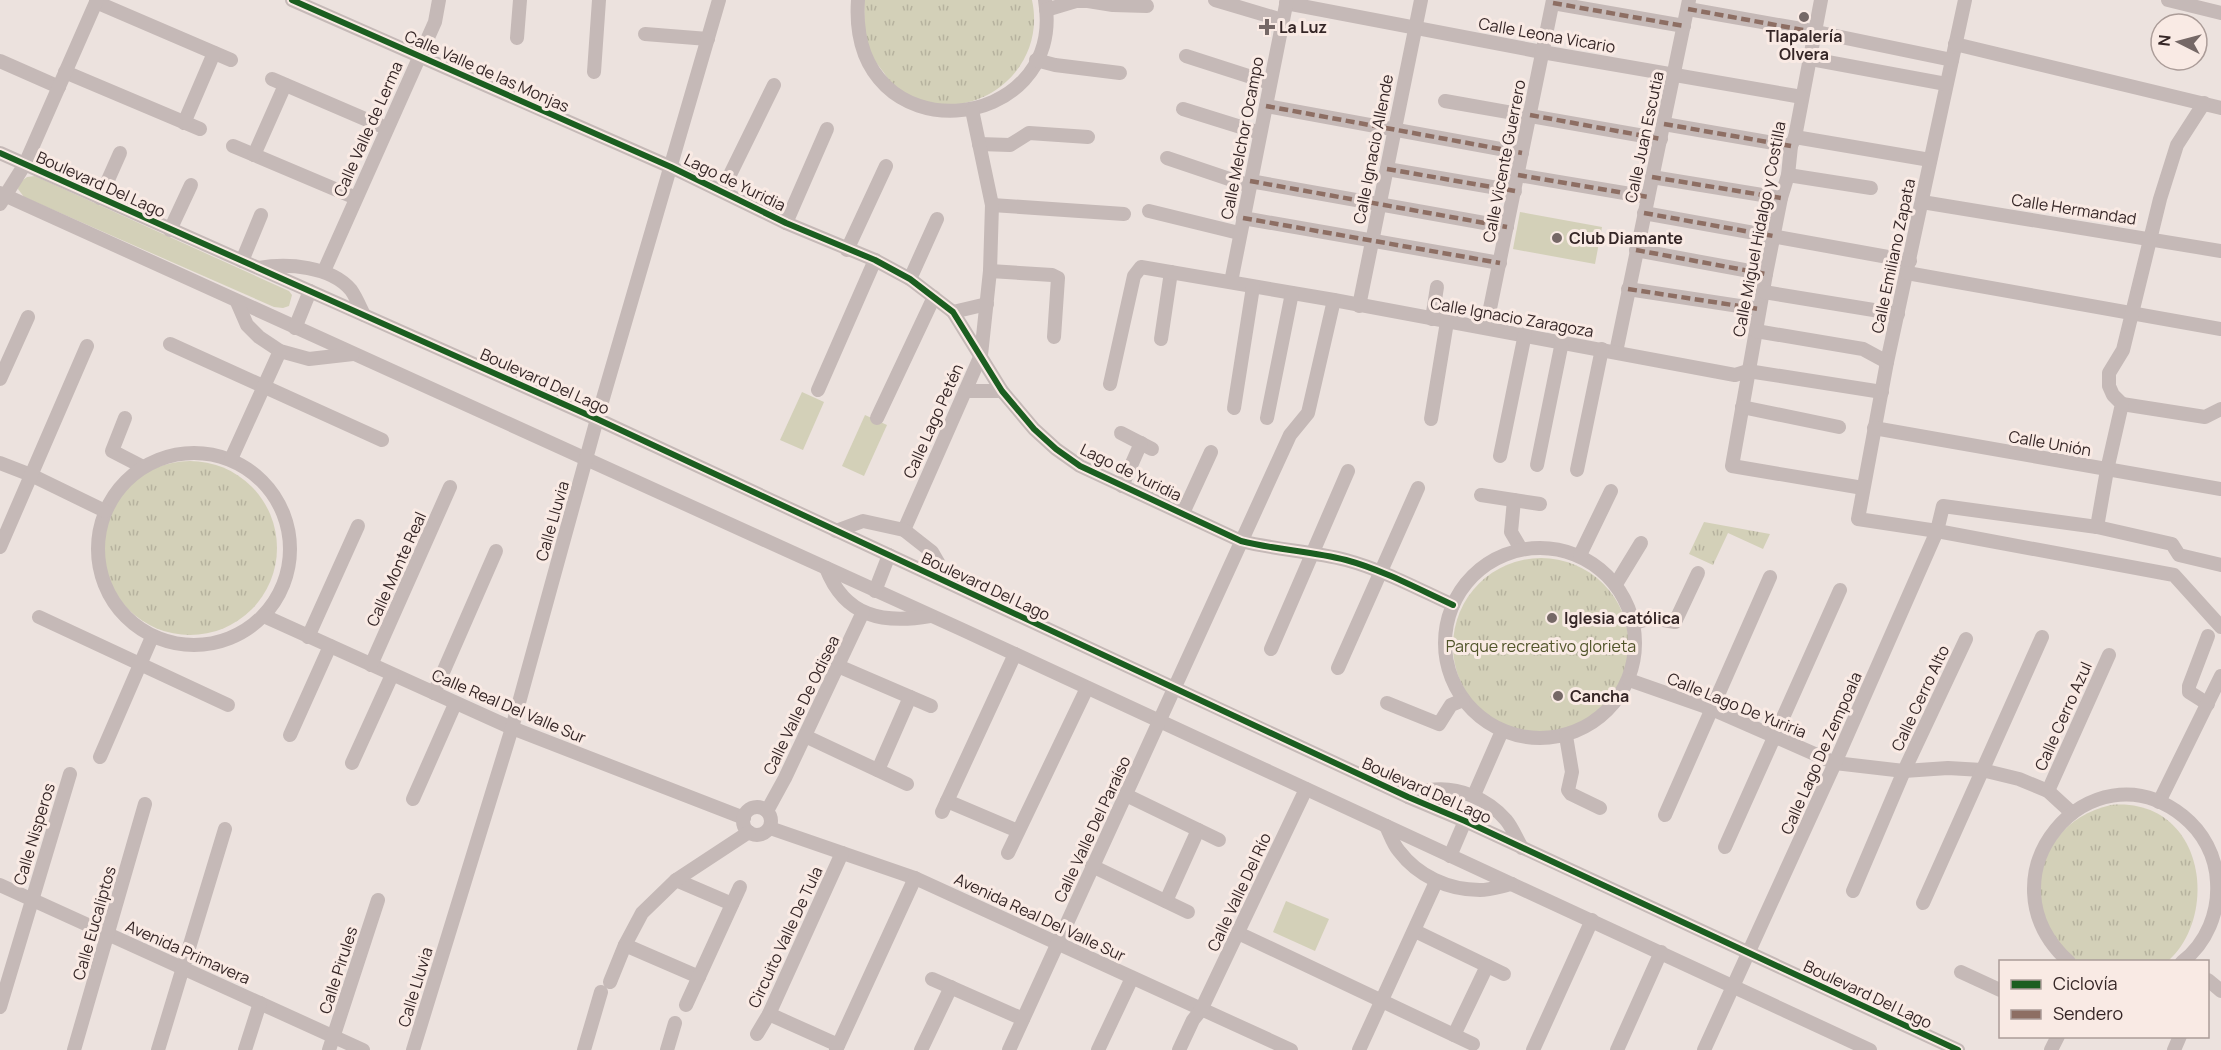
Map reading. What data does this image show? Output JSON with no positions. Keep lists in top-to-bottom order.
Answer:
{
  "streets": {
    "street": [
      "Calle Leona Vicario",
      "Calle Valle de las Monjas",
      "Calle Valle de Lerma",
      "Calle Juan Escutia",
      "Calle Melchor Ocampo",
      "Calle Ignacio Allende",
      "Calle Vicente Guerrero",
      "Lago de Yuridia",
      "Boulevard Del Lago",
      "Calle Hermandad",
      "Calle Miguel Hidalgo y Costilla",
      "Calle Emiliano Zapata",
      "Calle Ignacio Zaragoza",
      "Calle Lago Petén",
      "Calle Unión",
      "Calle Lluvia",
      "Calle Monte Real",
      "Calle Cerro Alto",
      "Calle Valle De Odisea",
      "Calle Lago De Yuriria",
      "Calle Real Del Valle Sur",
      "Calle Cerro Azul",
      "Calle Lago De Zempoala",
      "Calle Valle Del Paraíso",
      "Calle Nisperos",
      "Calle Valle Del Río",
      "Avenida Real Del Valle Sur",
      "Calle Eucaliptos",
      "Circuito Valle De Tula",
      "Avenida Primavera",
      "Calle Pirules"
    ]
  },
  "crossings": [
    ["Calle Leona Vicario", "Calle Juan Escutia"],
    ["Calle Leona Vicario", "Calle Melchor Ocampo"],
    ["Calle Leona Vicario", "Calle Ignacio Allende"],
    ["Calle Leona Vicario", "Calle Vicente Guerrero"],
    ["Calle Leona Vicario", "Calle Miguel Hidalgo y Costilla"],
    ["Calle Valle de las Monjas", "Calle Valle de Lerma"],
    ["Calle Valle de las Monjas", "Lago de Yuridia"],
    ["Calle Valle de las Monjas", "Calle Lluvia"],
    ["Calle Juan Escutia", "Calle Ignacio Zaragoza"],
    ["Calle Melchor Ocampo", "Calle Ignacio Zaragoza"],
    ["Calle Ignacio Allende", "Calle Ignacio Zaragoza"],
    ["Calle Vicente Guerrero", "Calle Ignacio Zaragoza"],
    ["Lago de Yuridia", "Calle Lago Petén"],
    ["Lago de Yuridia", "Calle Lluvia"],
    ["Lago de Yuridia", "Calle Lago De Yuriria"],
    ["Lago de Yuridia", "Calle Valle Del Paraíso"],
    ["Boulevard Del Lago", "Calle Lago Petén"],
    ["Boulevard Del Lago", "Calle Lluvia"],
    ["Boulevard Del Lago", "Calle Lago De Zempoala"],
    ["Boulevard Del Lago", "Calle Valle Del Paraíso"],
    ["Calle Hermandad", "Calle Emiliano Zapata"],
    ["Calle Miguel Hidalgo y Costilla", "Calle Emiliano Zapata"],
    ["Calle Miguel Hidalgo y Costilla", "Calle Ignacio Zaragoza"],
    ["Calle Emiliano Zapata", "Calle Ignacio Zaragoza"],
    ["Calle Emiliano Zapata", "Calle Unión"],
    ["Calle Emiliano Zapata", "Calle Lago De Zempoala"],
    ["Calle Ignacio Zaragoza", "Calle Valle Del Paraíso"],
    ["Calle Lluvia", "Calle Real Del Valle Sur"],
    ["Calle Monte Real", "Calle Real Del Valle Sur"],
    ["Calle Cerro Alto", "Calle Lago De Yuriria"],
    ["Calle Valle De Odisea", "Calle Real Del Valle Sur"],
    ["Calle Valle De Odisea", "Avenida Real Del Valle Sur"],
    ["Calle Lago De Yuriria", "Calle Cerro Azul"],
    ["Calle Lago De Yuriria", "Calle Lago De Zempoala"],
    ["Calle Real Del Valle Sur", "Avenida Real Del Valle Sur"],
    ["Calle Valle Del Paraíso", "Avenida Real Del Valle Sur"],
    ["Calle Nisperos", "Avenida Primavera"],
    ["Calle Valle Del Río", "Avenida Real Del Valle Sur"],
    ["Avenida Real Del Valle Sur", "Circuito Valle De Tula"],
    ["Calle Eucaliptos", "Avenida Primavera"],
    ["Avenida Primavera", "Calle Pirules"]
  ],
  "parks": ["Parque recreativo glorieta"],
  "places": {
    "other": [
      "Tlapalería Olvera",
      "Club Diamante",
      "Iglesia católica",
      "Cancha"
    ],
    "health": ["La Luz"]
  },
  "legend": ["Ciclovía", "Sendero"],
  "north": "left"
}
